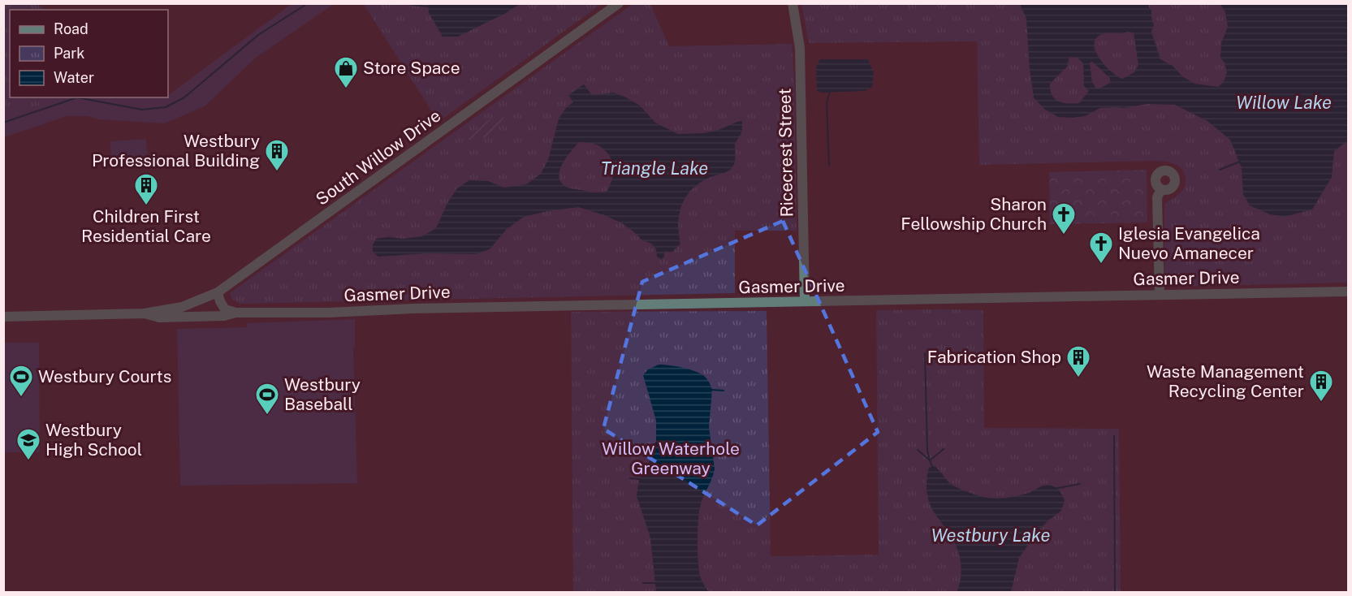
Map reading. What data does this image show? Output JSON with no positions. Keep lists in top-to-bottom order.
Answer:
{
  "streets": {
    "street": ["Ricecrest Street", "South Willow Drive", "Gasmer Drive"]
  },
  "crossings": [
    ["Ricecrest Street", "Gasmer Drive"],
    ["South Willow Drive", "Gasmer Drive"]
  ],
  "water": ["Willow Lake", "Triangle Lake", "Westbury Lake"],
  "parks": ["Willow Waterhole Greenway"],
  "places": {
    "shop": ["Store Space"],
    "building": [
      "Westbury Professional Building",
      "Children First Residential Care",
      "Fabrication Shop",
      "Waste Management Recycling Center"
    ],
    "church": ["Sharon Fellowship Church", "Iglesia Evangelica Nuevo Amanecer"],
    "sports": ["Westbury Courts", "Westbury Baseball"],
    "school or university": ["Westbury High School"]
  },
  "legend": ["Road", "Park", "Water"]
}
